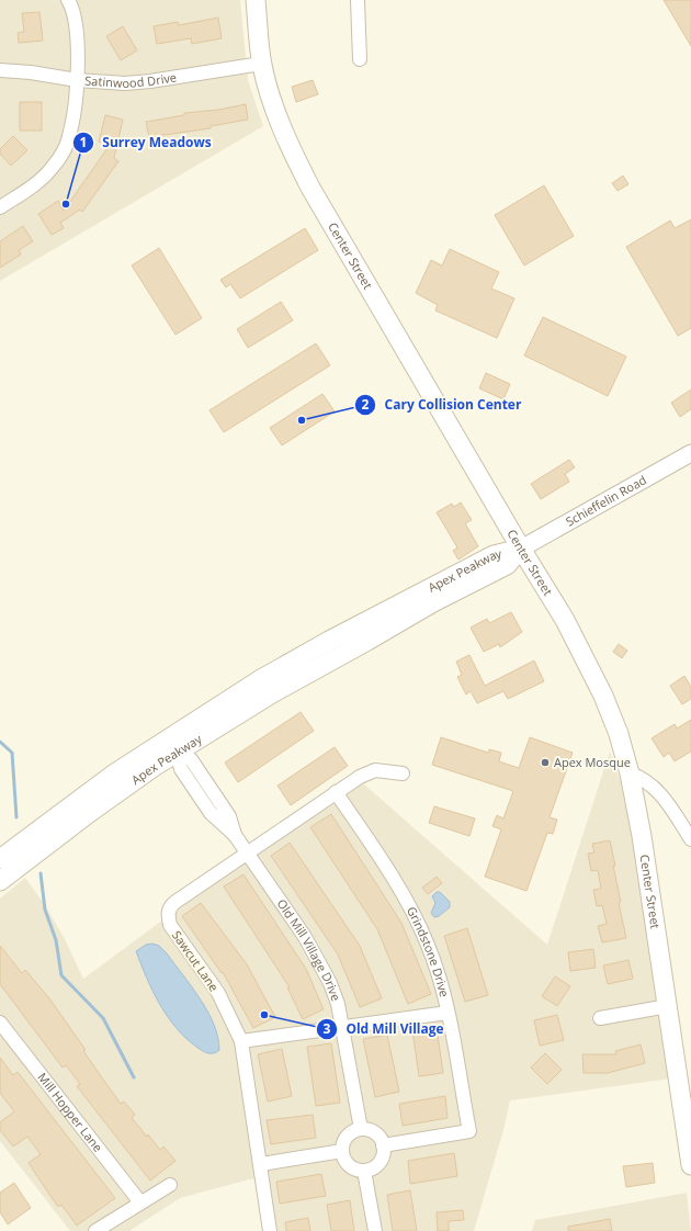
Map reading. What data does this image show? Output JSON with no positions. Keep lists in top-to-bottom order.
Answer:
{
  "streets": {
    "main road": ["Center Street", "Apex Peakway"],
    "street": [
      "Satinwood Drive",
      "Schieffelin Road",
      "Old Mill Village Drive",
      "Grindstone Drive",
      "Sawcut Lane",
      "Mill Hopper Lane"
    ]
  },
  "crossings": [
    ["Satinwood Drive", "Center Street"],
    ["Center Street", "Schieffelin Road"],
    ["Center Street", "Apex Peakway"],
    ["Schieffelin Road", "Apex Peakway"],
    ["Apex Peakway", "Old Mill Village Drive"],
    ["Old Mill Village Drive", "Grindstone Drive"],
    ["Old Mill Village Drive", "Sawcut Lane"],
    ["Grindstone Drive", "Sawcut Lane"]
  ],
  "places": [
    "Surrey Meadows",
    "Cary Collision Center",
    "Apex Mosque",
    "Old Mill Village"
  ]
}
